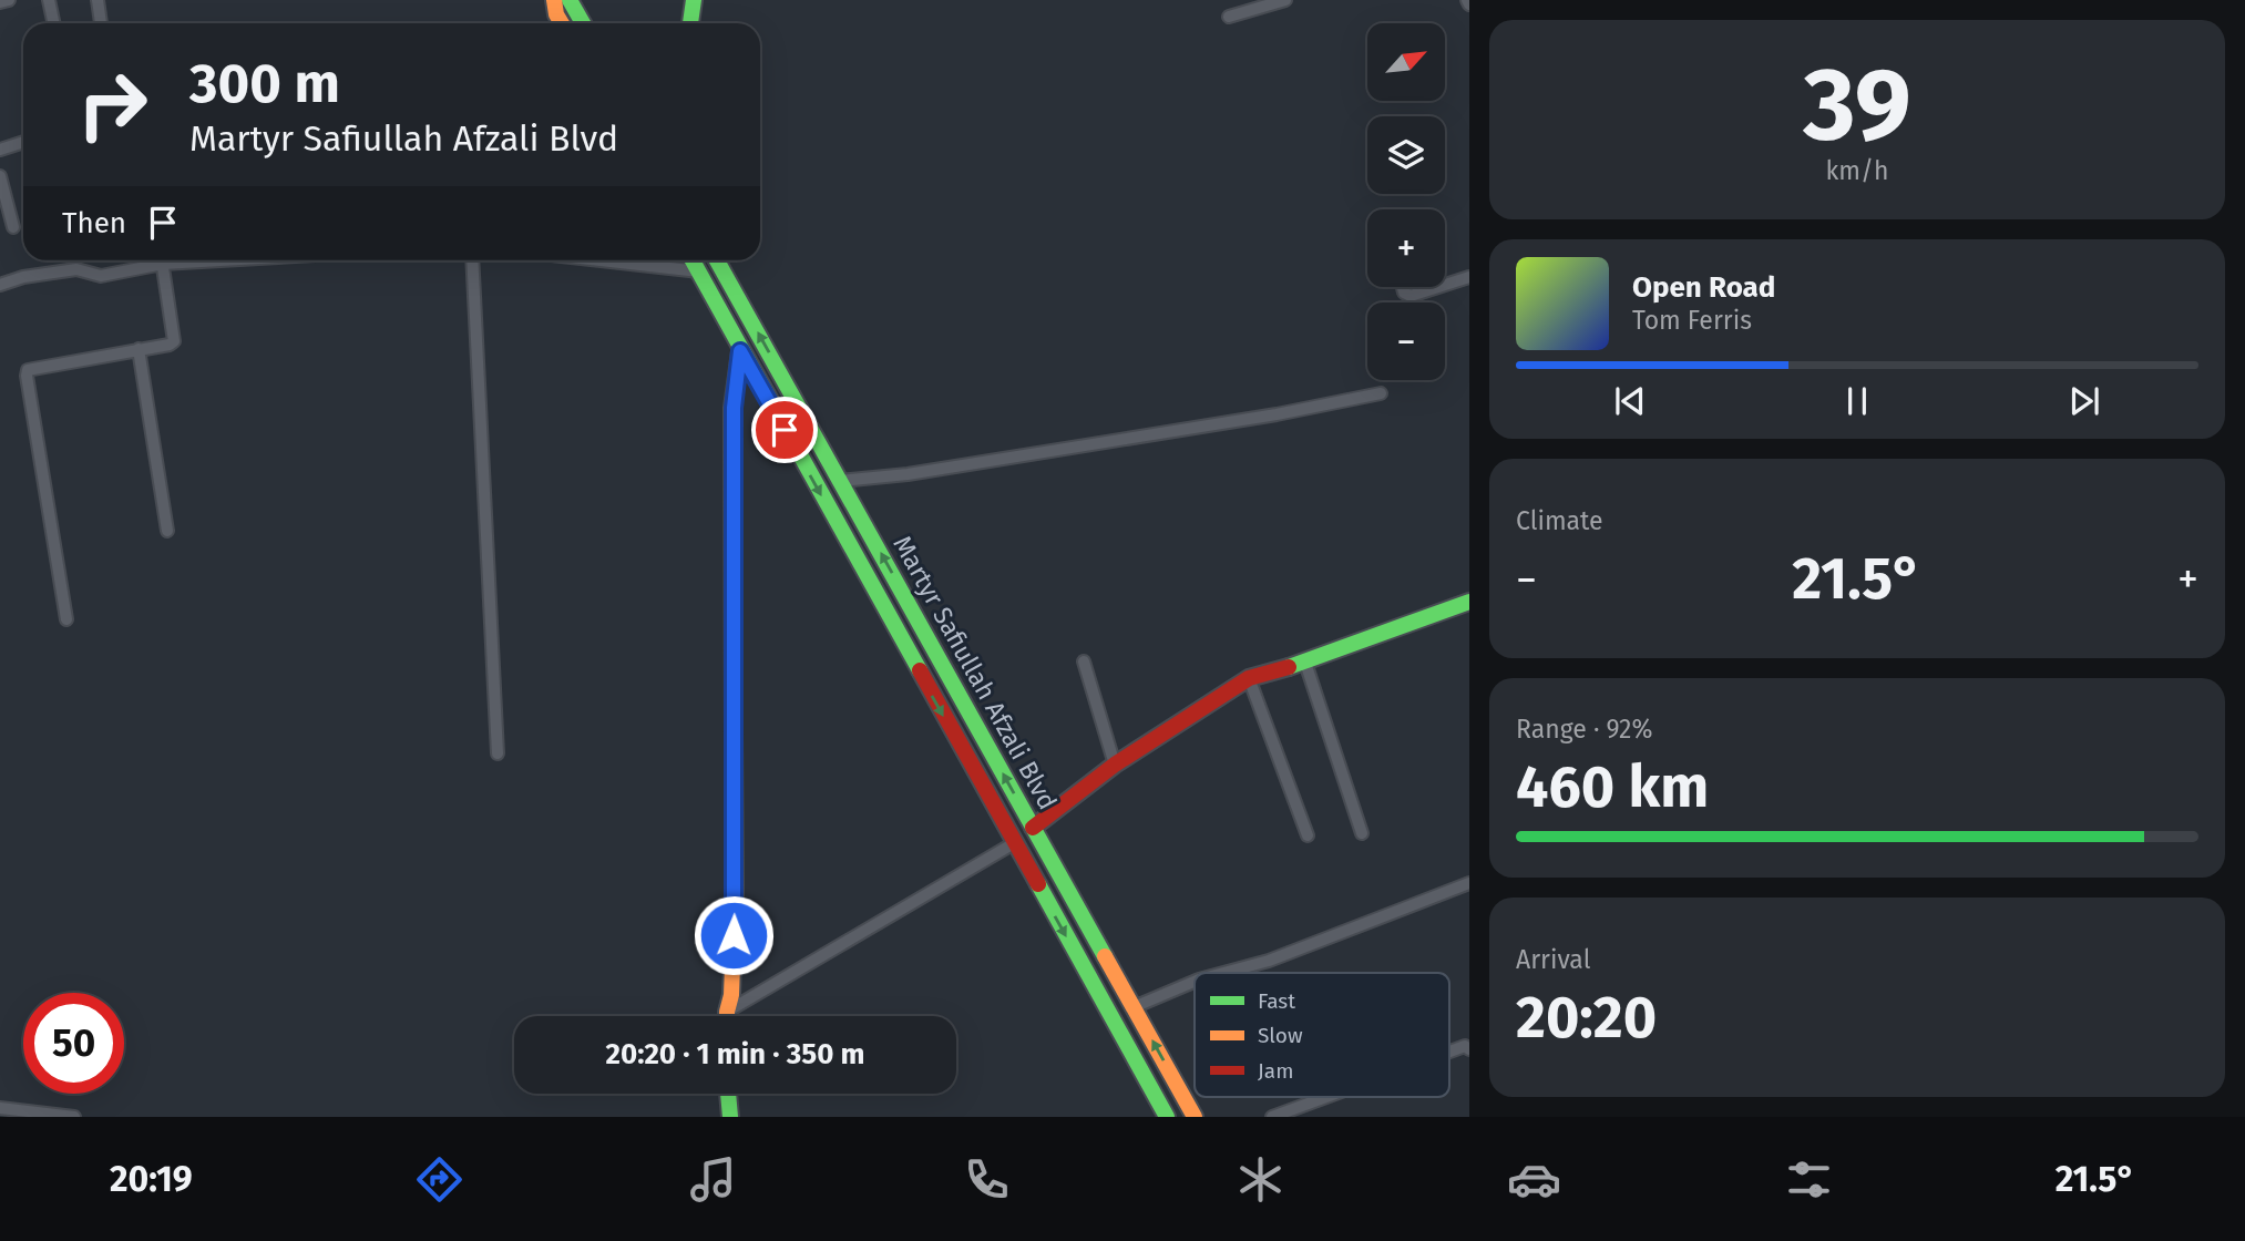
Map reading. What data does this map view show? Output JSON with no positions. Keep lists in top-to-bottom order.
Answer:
{
  "streets": {
    "main road": ["Martyr Safiullah Afzali Blvd"]
  },
  "legend": ["Fast", "Slow", "Jam"],
  "north": "top right",
  "page": {
    "tile": [
      ["39", "km/h"],
      "Climate",
      ["Range · 92%", "460 km"],
      ["Arrival", "20:20"]
    ],
    "map_buttons": ["+", "−"],
    "turn": ["300 m", "Martyr Safiullah Afzali Blvd"],
    "then": "Then",
    "song": ["Open Road", "Tom Ferris"],
    "heat": ["−", "21.5°", "+"],
    "limit": "50",
    "trip": "20:20 · 1 min · 350 m",
    "tabs": ["20:19", "21.5°"]
  }
}
